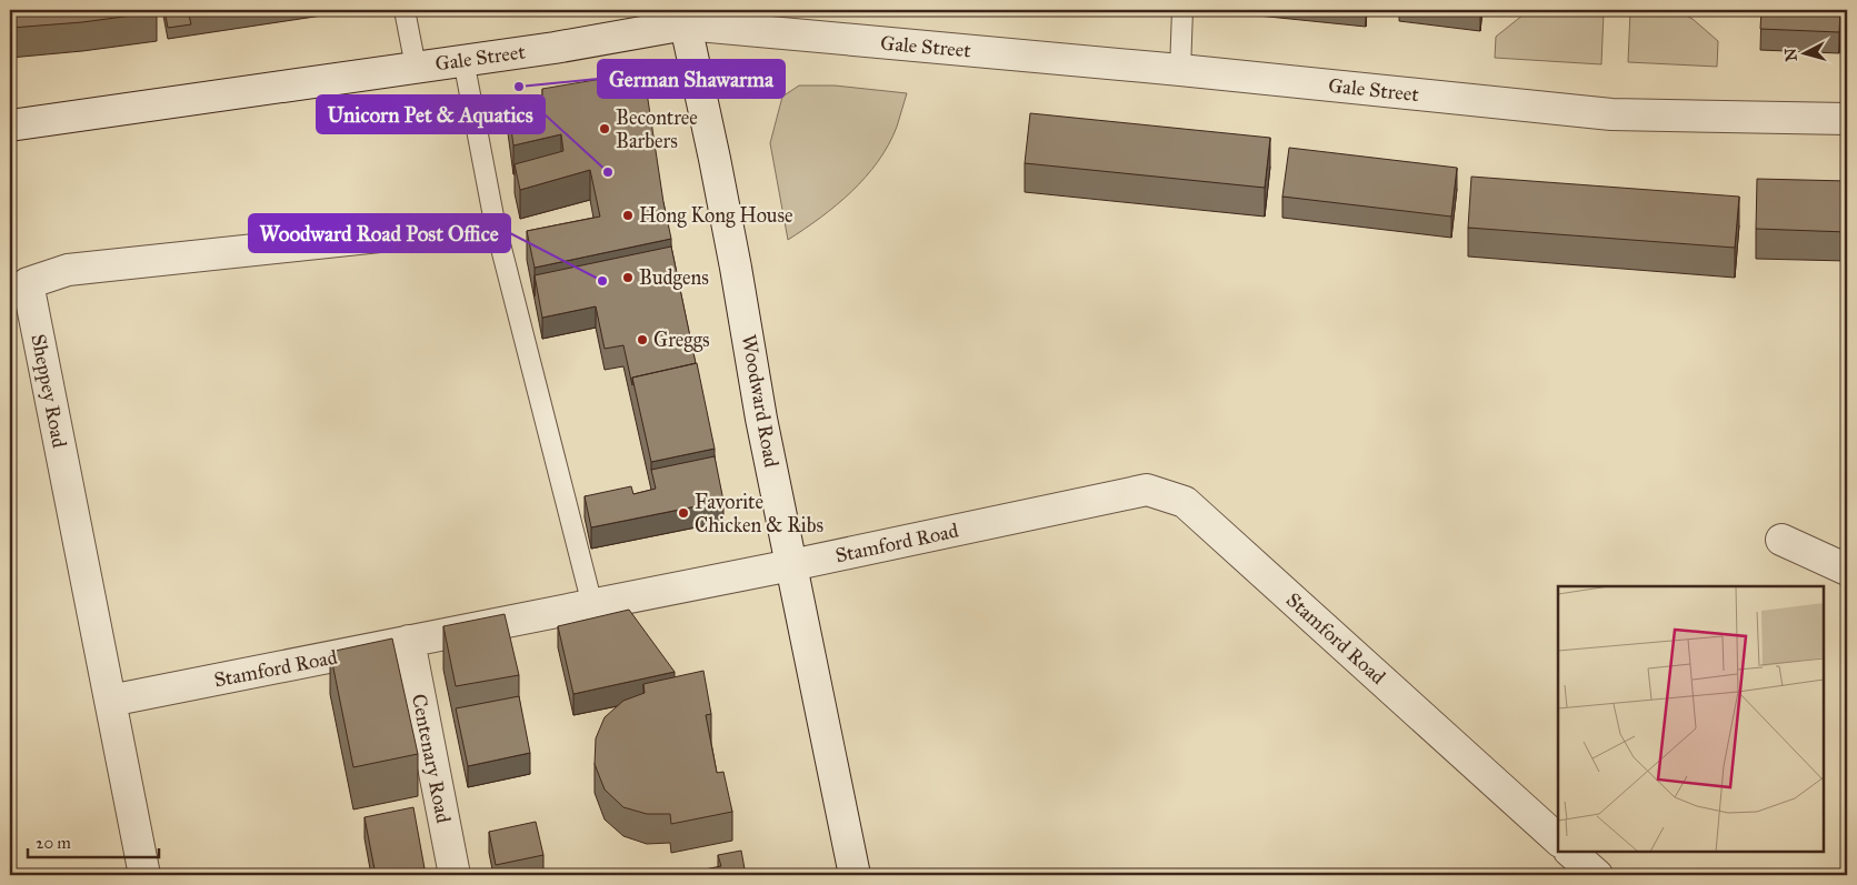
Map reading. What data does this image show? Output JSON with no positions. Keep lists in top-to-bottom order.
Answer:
{
  "streets": {
    "street": [
      "Gale Street",
      "Sheppey Road",
      "Woodward Road",
      "Stamford Road",
      "Centenary Road"
    ]
  },
  "crossings": [
    ["Gale Street", "Woodward Road"],
    ["Sheppey Road", "Stamford Road"],
    ["Woodward Road", "Stamford Road"],
    ["Stamford Road", "Centenary Road"]
  ],
  "places": [
    "German Shawarma",
    "Becontree Barbers",
    "Unicorn Pet & Aquatics",
    "Hong Kong House",
    "Budgens",
    "Woodward Road Post Office",
    "Greggs",
    "Favorite Chicken & Ribs"
  ],
  "scale_bar": "20 m",
  "north": "left"
}
